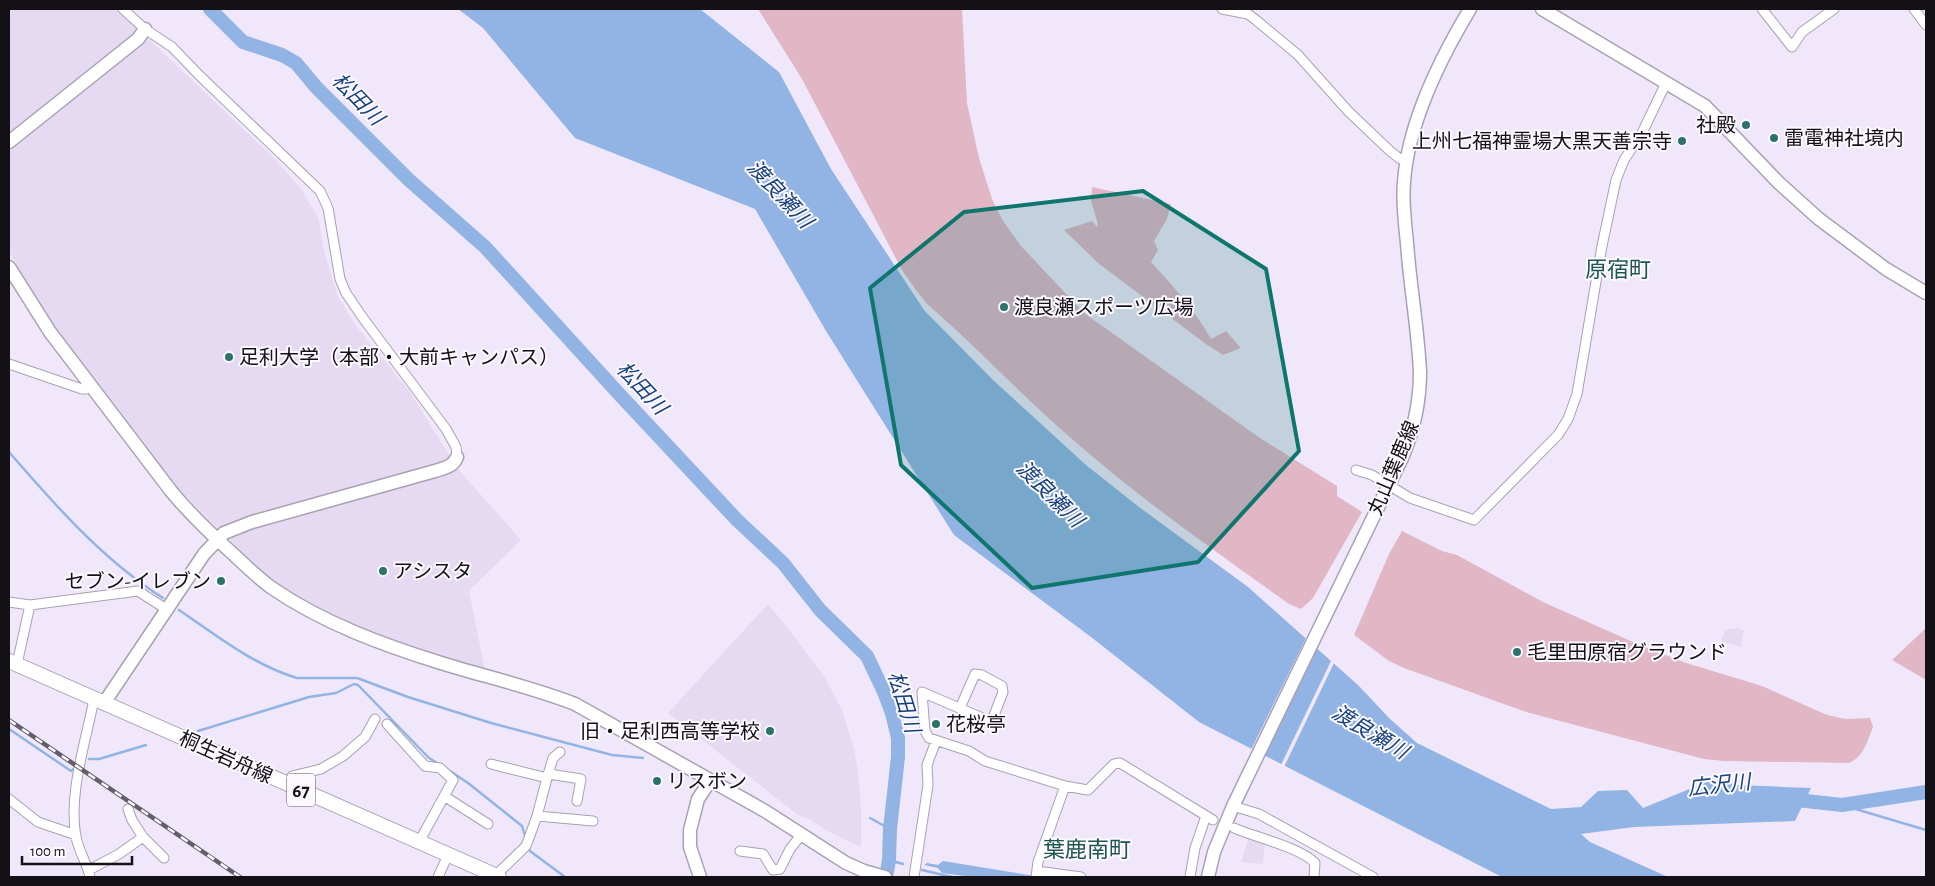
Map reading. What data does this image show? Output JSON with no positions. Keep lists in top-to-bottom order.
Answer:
{
  "streets": {
    "main road": ["桐生岩舟線", "67"],
    "street": ["丸山葉鹿線"]
  },
  "districts": ["原宿町", "葉鹿南町"],
  "water": ["松田川", "渡良瀬川", "広沢川"],
  "places": [
    "社殿",
    "雷電神社境内",
    "上州七福神霊場大黒天善宗寺",
    "渡良瀬スポーツ広場",
    "足利大学（本部・大前キャンパス）",
    "アシスタ",
    "セブン-イレブン",
    "毛里田原宿グラウンド",
    "花桜亭",
    "旧・足利西高等学校",
    "リスボン"
  ],
  "scale_bar": "100 m"
}
